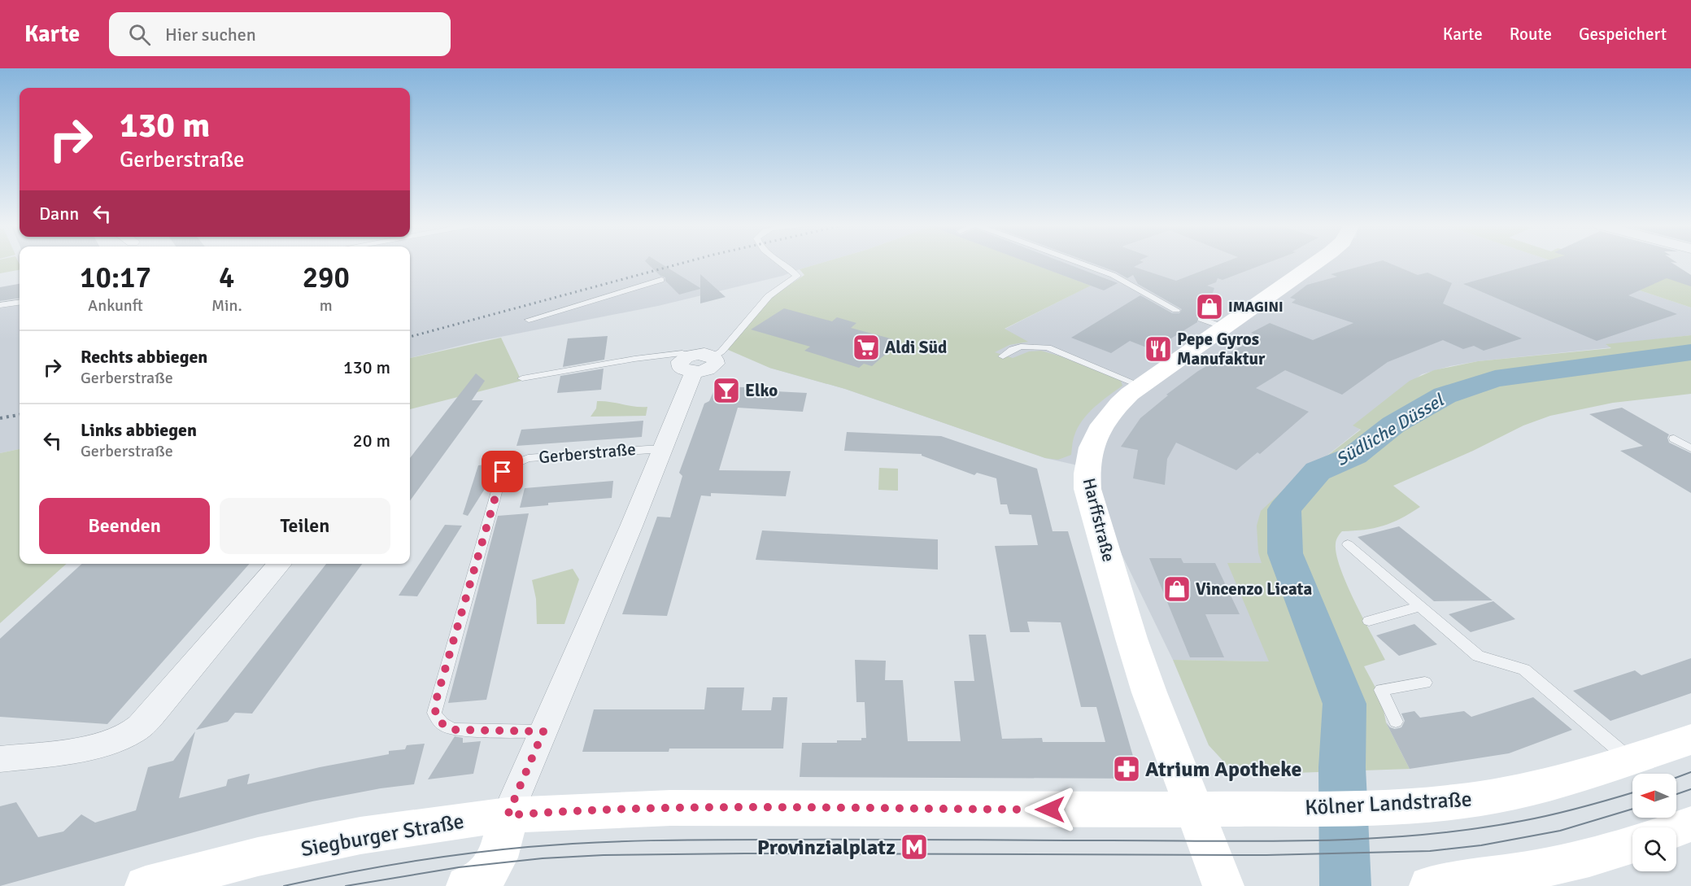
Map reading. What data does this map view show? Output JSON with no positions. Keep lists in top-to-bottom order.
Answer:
{
  "streets": {
    "main road": ["Harffstraße", "Kölner Landstraße", "Siegburger Straße"],
    "street": ["Gerberstraße"]
  },
  "crossings": [
    ["Gerberstraße", "Siegburger Straße"],
    ["Harffstraße", "Kölner Landstraße"],
    ["Harffstraße", "Siegburger Straße"],
    ["Kölner Landstraße", "Siegburger Straße"]
  ],
  "water": ["Südliche Düssel"],
  "places": {
    "shop": ["IMAGINI", "Vincenzo Licata"],
    "supermarket": ["Aldi Süd"],
    "restaurant": ["Pepe Gyros Manufaktur"],
    "bar": ["Elko"],
    "pharmacy": ["Atrium Apotheke"],
    "metro station": ["Provinzialplatz"]
  },
  "north": "left",
  "page": {
    "header": "Karte",
    "search": "Hier suchen",
    "nav": ["Karte", "Route", "Gespeichert"],
    "turn": ["130 m", "Gerberstraße"],
    "then": "Dann",
    "eta": [
      "10:17",
      "Ankunft",
      "4",
      "Min.",
      "290",
      "m"
    ],
    "list": [
      {
        "name": "Rechts abbiegen",
        "note": "Gerberstraße",
        "value": "130 m"
      },
      {
        "name": "Links abbiegen",
        "note": "Gerberstraße",
        "value": "20 m"
      }
    ],
    "buttons": ["Beenden", "Teilen"]
  }
}
